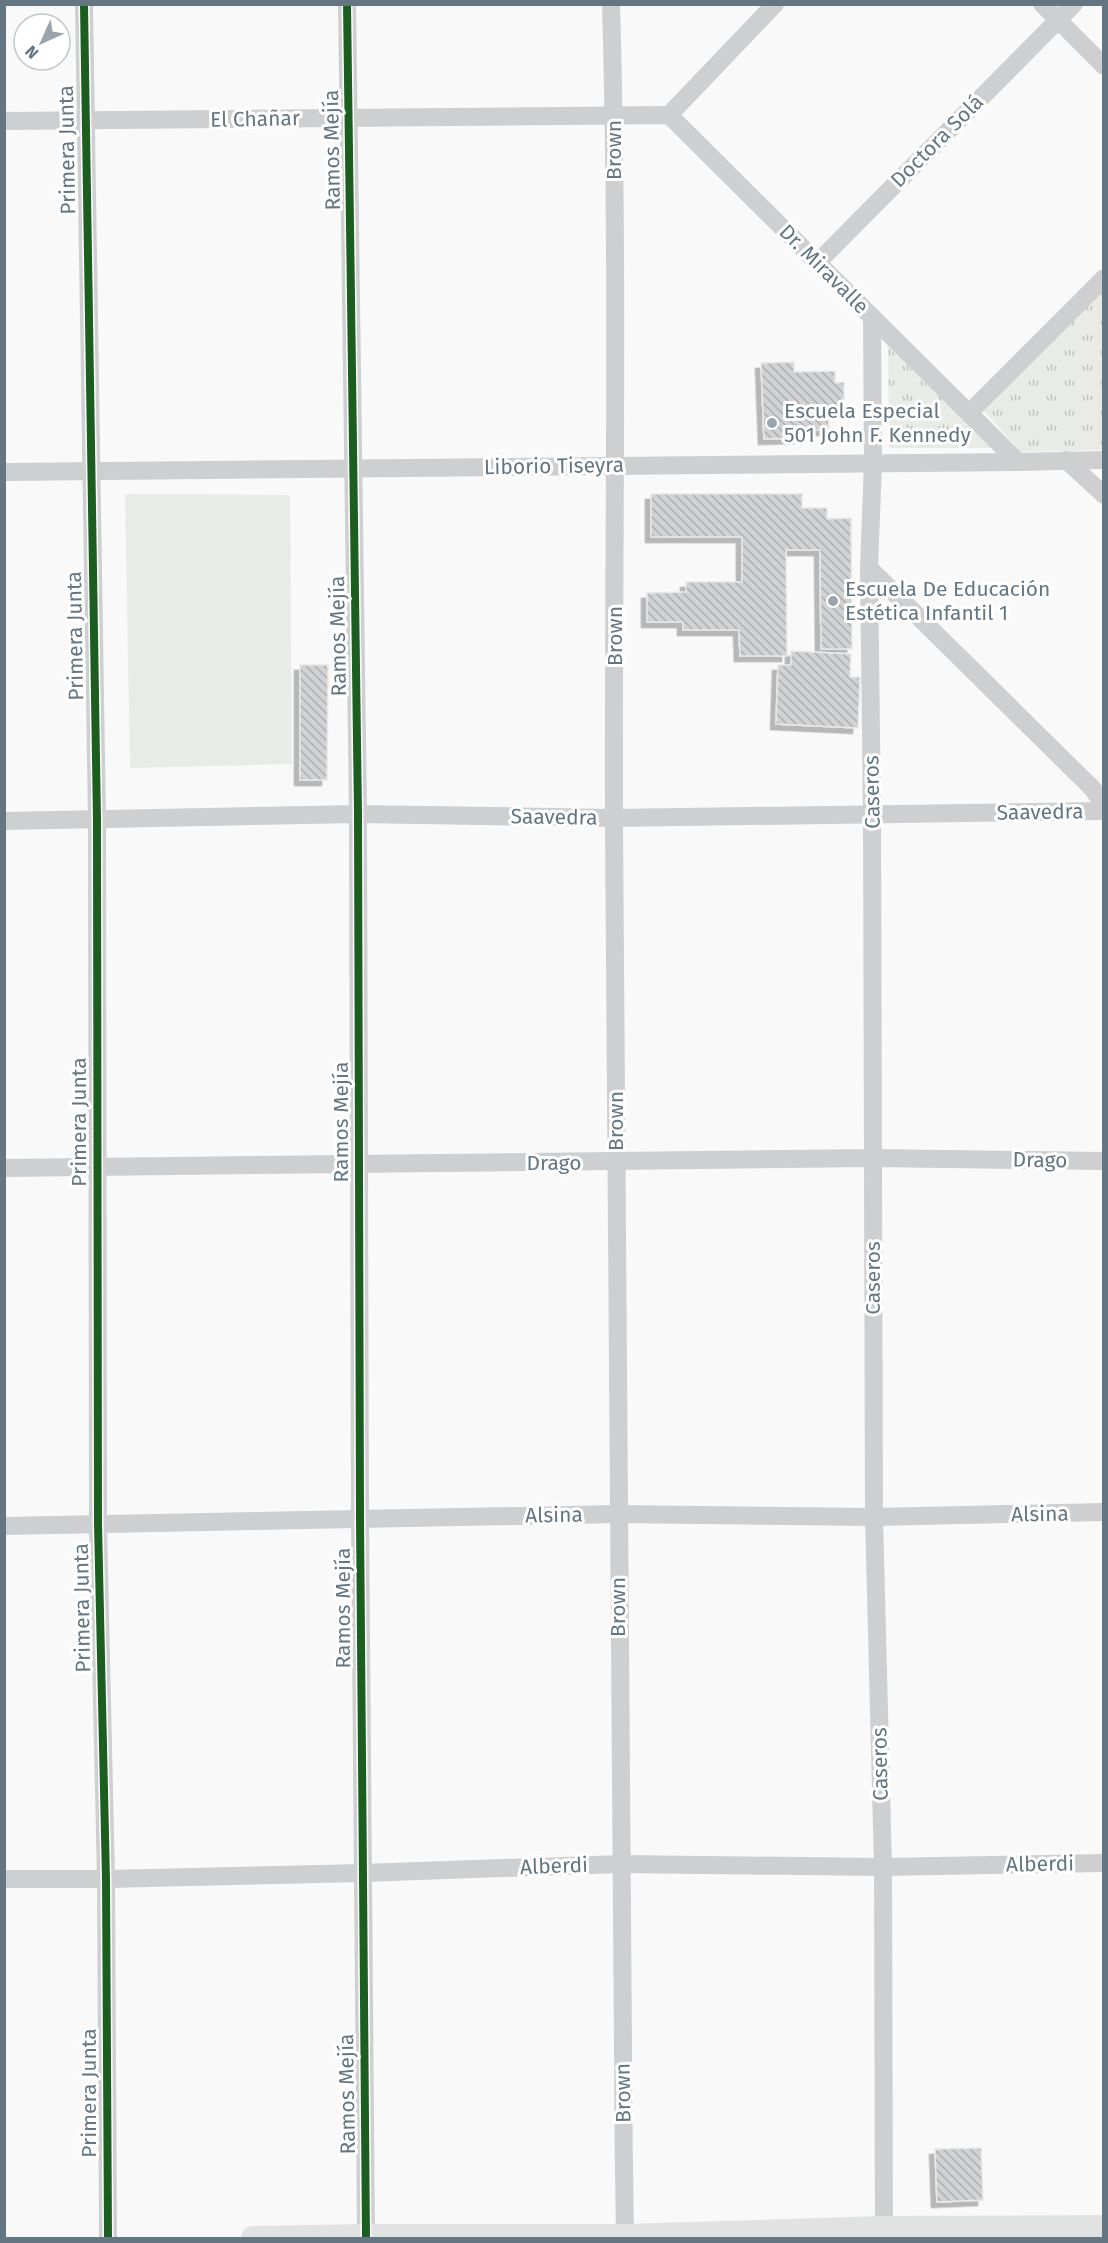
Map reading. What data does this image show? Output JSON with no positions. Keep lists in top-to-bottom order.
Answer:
{
  "streets": {
    "street": [
      "El Chañar",
      "Doctora Solá",
      "Primera Junta",
      "Ramos Mejía",
      "Brown",
      "Dr. Miravalle",
      "Liborio Tiseyra",
      "Caseros",
      "Saavedra",
      "Drago",
      "Alsina",
      "Alberdi"
    ]
  },
  "crossings": [
    ["El Chañar", "Primera Junta"],
    ["El Chañar", "Ramos Mejía"],
    ["El Chañar", "Brown"],
    ["Doctora Solá", "Dr. Miravalle"],
    ["Primera Junta", "Liborio Tiseyra"],
    ["Primera Junta", "Saavedra"],
    ["Primera Junta", "Drago"],
    ["Primera Junta", "Alsina"],
    ["Primera Junta", "Alberdi"],
    ["Ramos Mejía", "Liborio Tiseyra"],
    ["Ramos Mejía", "Saavedra"],
    ["Ramos Mejía", "Drago"],
    ["Ramos Mejía", "Alsina"],
    ["Ramos Mejía", "Alberdi"],
    ["Brown", "Liborio Tiseyra"],
    ["Brown", "Saavedra"],
    ["Brown", "Drago"],
    ["Brown", "Alsina"],
    ["Brown", "Alberdi"],
    ["Dr. Miravalle", "Liborio Tiseyra"],
    ["Dr. Miravalle", "Caseros"],
    ["Liborio Tiseyra", "Caseros"],
    ["Caseros", "Saavedra"],
    ["Caseros", "Drago"],
    ["Caseros", "Alsina"],
    ["Caseros", "Alberdi"]
  ],
  "places": ["Escuela Especial 501 John F. Kennedy", "Escuela De Educación Estética Infantil 1"],
  "north": "bottom left"
}
